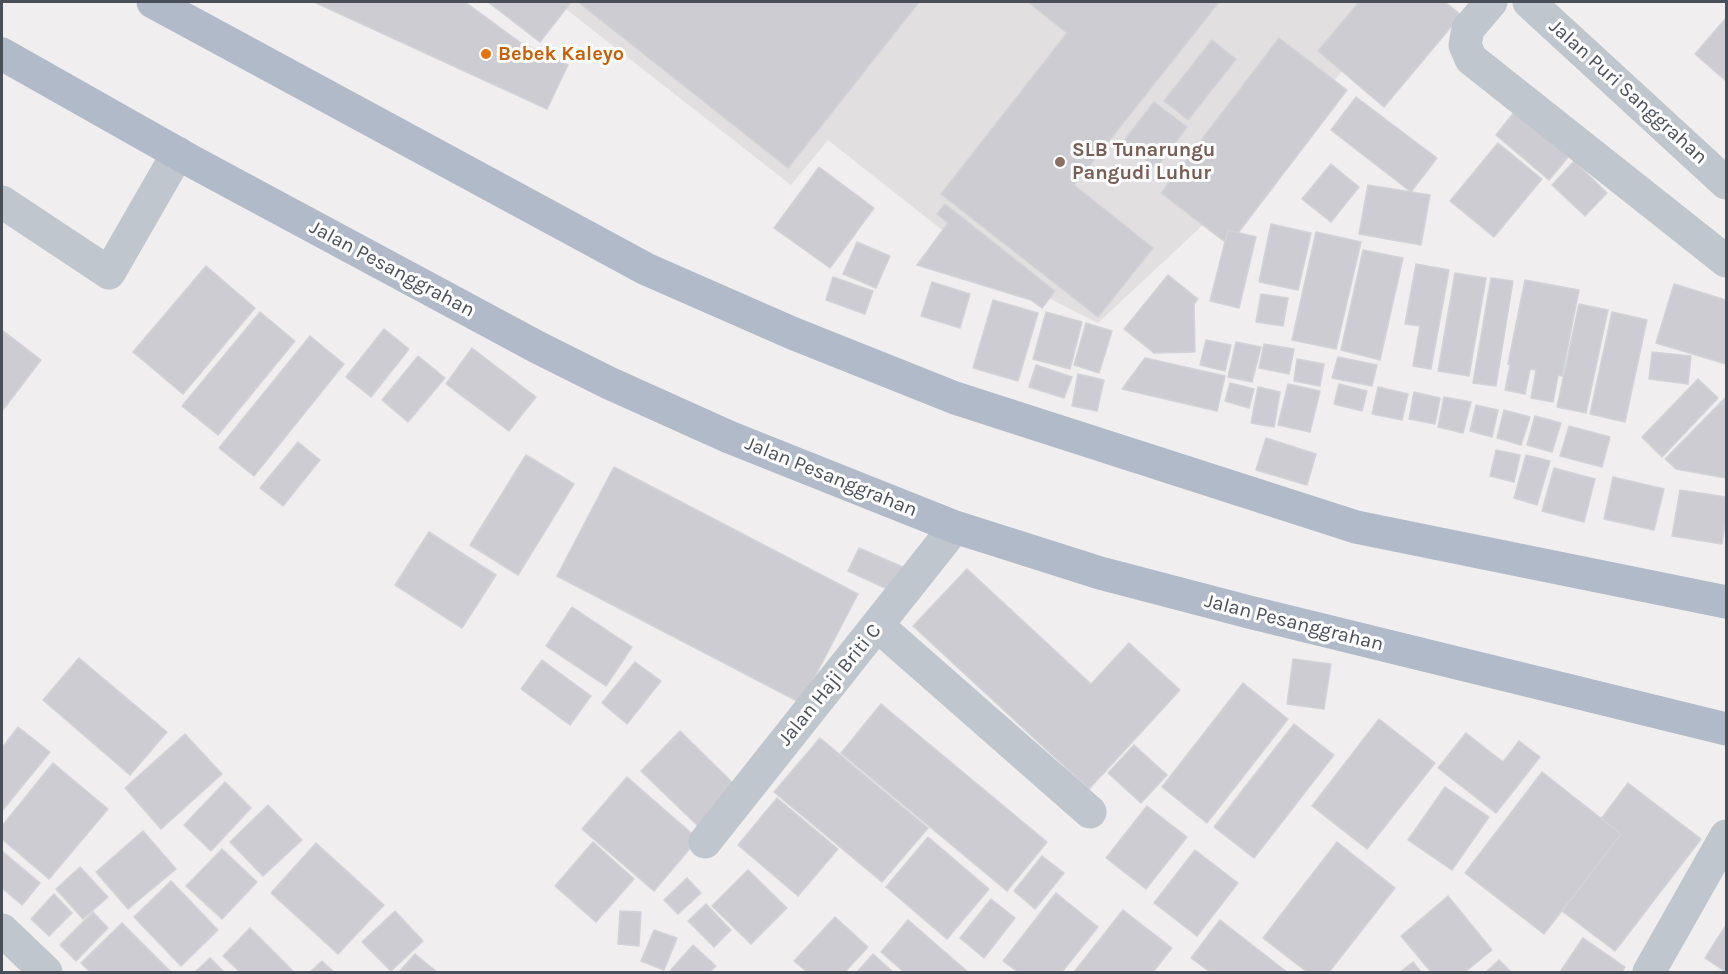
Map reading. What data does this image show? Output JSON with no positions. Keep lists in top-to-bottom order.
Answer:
{
  "streets": {
    "main road": ["Jalan Pesanggrahan"],
    "street": ["Jalan Puri Sanggrahan", "Jalan Haji Briti C"]
  },
  "crossings": [
    ["Jalan Pesanggrahan", "Jalan Haji Briti C"]
  ],
  "places": ["Bebek Kaleyo", "SLB Tunarungu Pangudi Luhur"]
}
